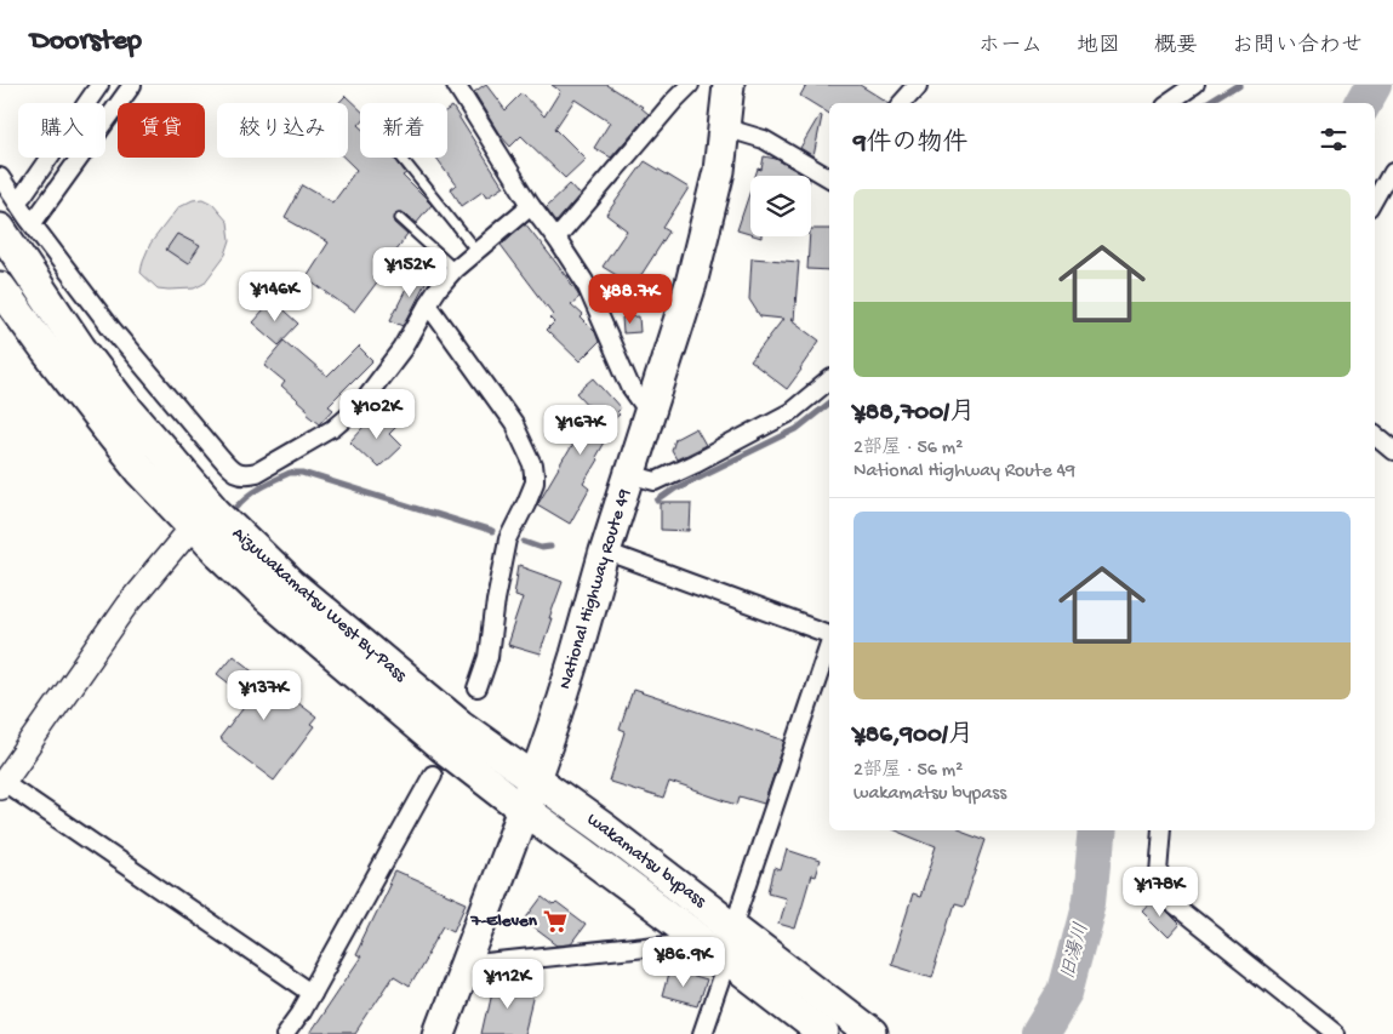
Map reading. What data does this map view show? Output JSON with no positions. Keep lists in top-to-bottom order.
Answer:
{
  "streets": {
    "highway": ["National Highway Route 49", "Aizuwakamatsu West By-Pass", "wakamatsu bypass"]
  },
  "crossings": [
    ["National Highway Route 49", "Aizuwakamatsu West By-Pass"],
    ["National Highway Route 49", "wakamatsu bypass"],
    ["Aizuwakamatsu West By-Pass", "wakamatsu bypass"]
  ],
  "water": ["旧湯川"],
  "places": {
    "supermarket": ["7-Eleven"]
  },
  "page": {
    "header": "Doorstep",
    "nav": [
      "ホーム",
      "地図",
      "概要",
      "お問い合わせ"
    ],
    "chip": [
      "購入",
      "賃貸",
      "絞り込み",
      "新着"
    ],
    "heading": "9件の物件",
    "list": [
      {
        "name": "¥88,700/月",
        "note": "2部屋 · 56 m² · National Highway Route 49"
      },
      {
        "name": "¥86,900/月",
        "note": "2部屋 · 56 m² · wakamatsu bypass"
      }
    ],
    "price": [
      "¥152K",
      "¥146K",
      "¥88.7K",
      "¥102K",
      "¥167K",
      "¥137K",
      "¥178K",
      "¥86.9K",
      "¥112K"
    ]
  }
}
